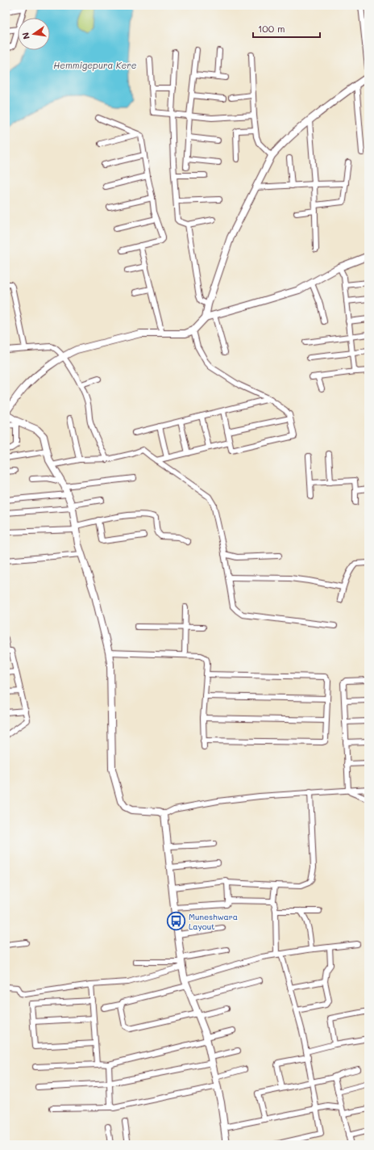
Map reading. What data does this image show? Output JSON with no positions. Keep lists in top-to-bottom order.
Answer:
{
  "water": ["Hemmigepura Kere"],
  "places": {
    "bus stop": ["Muneshwara Layout"]
  },
  "scale_bar": "100 m",
  "north": "left"
}
